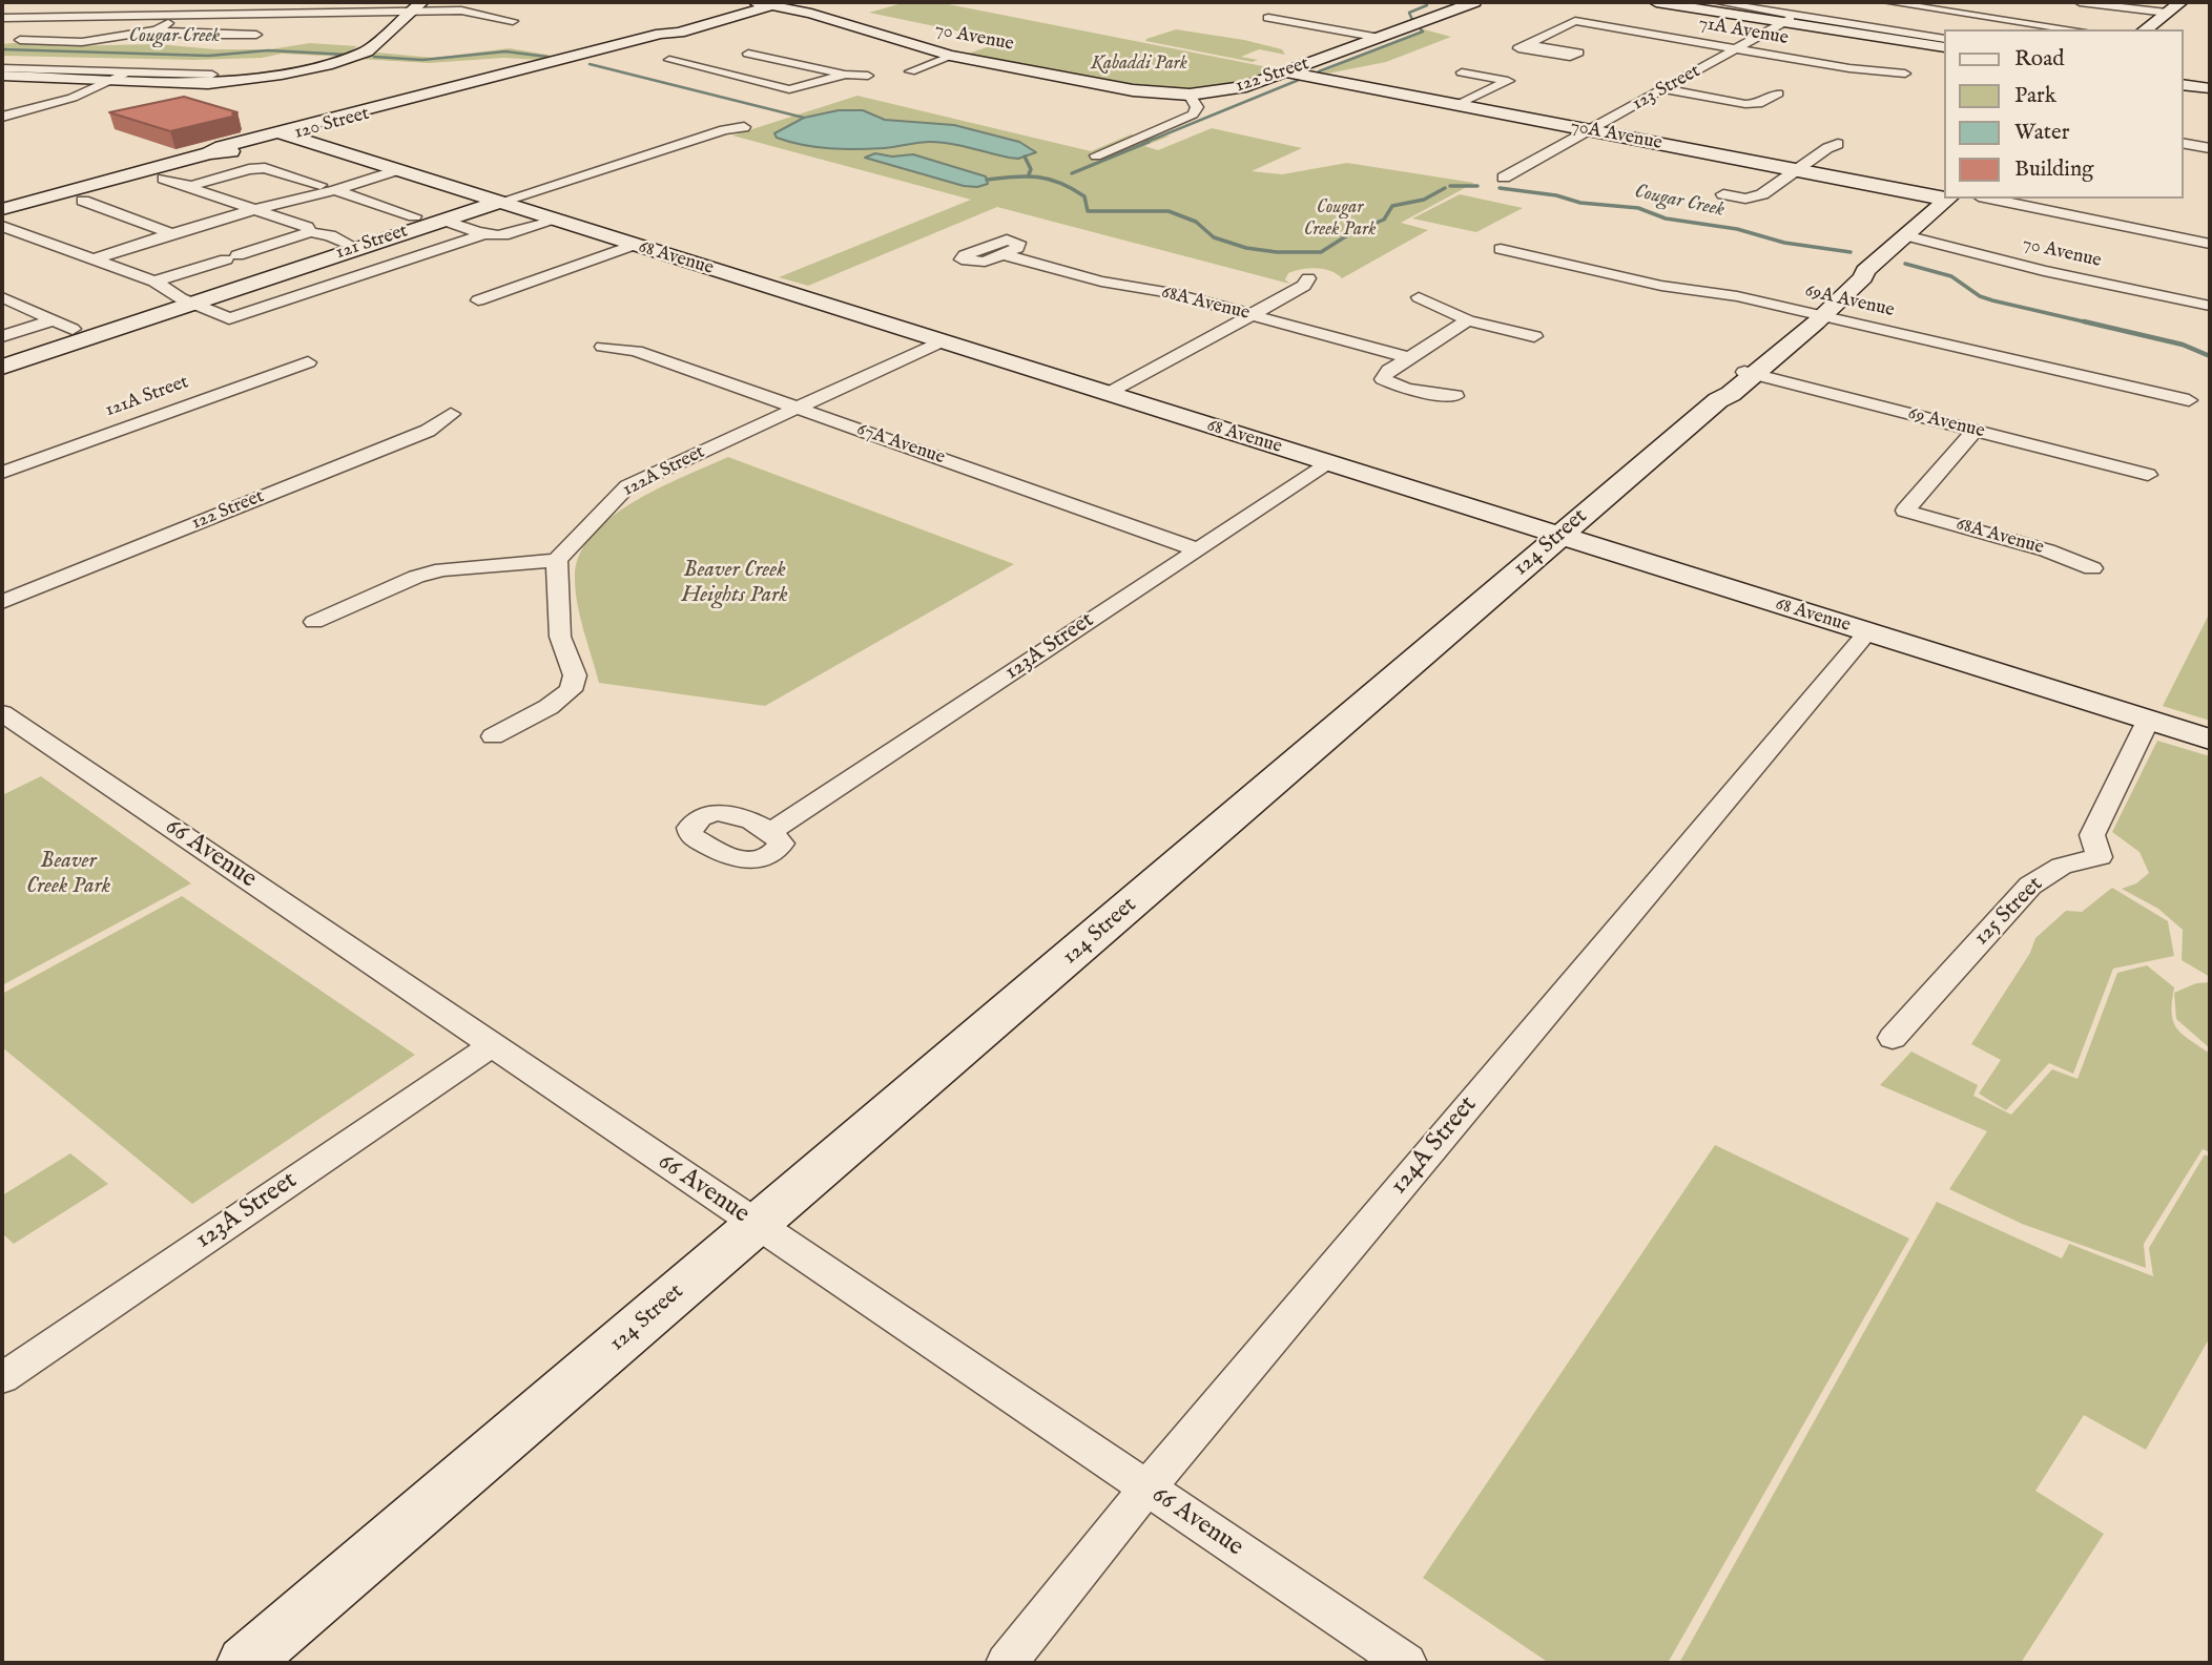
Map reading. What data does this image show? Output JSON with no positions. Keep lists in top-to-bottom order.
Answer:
{
  "streets": {
    "street": [
      "71A Avenue",
      "70 Avenue",
      "122 Street",
      "123 Street",
      "120 Street",
      "70A Avenue",
      "121 Street",
      "68 Avenue",
      "69A Avenue",
      "68A Avenue",
      "121A Street",
      "69 Avenue",
      "67A Avenue",
      "122A Street",
      "124 Street",
      "123A Street",
      "66 Avenue",
      "125 Street",
      "124A Street"
    ]
  },
  "crossings": [
    ["71A Avenue", "123 Street"],
    ["70 Avenue", "122 Street"],
    ["70 Avenue", "120 Street"],
    ["70 Avenue", "124 Street"],
    ["122 Street", "70A Avenue"],
    ["123 Street", "70A Avenue"],
    ["120 Street", "68 Avenue"],
    ["121 Street", "68 Avenue"],
    ["68 Avenue", "122A Street"],
    ["68 Avenue", "124 Street"],
    ["68 Avenue", "123A Street"],
    ["68 Avenue", "125 Street"],
    ["68 Avenue", "124A Street"],
    ["69A Avenue", "124 Street"],
    ["68A Avenue", "69 Avenue"],
    ["69 Avenue", "124 Street"],
    ["67A Avenue", "122A Street"],
    ["67A Avenue", "123A Street"],
    ["124 Street", "66 Avenue"],
    ["123A Street", "66 Avenue"],
    ["66 Avenue", "124A Street"]
  ],
  "water": ["Cougar Creek"],
  "parks": [
    "Kabaddi Park",
    "Cougar Creek Park",
    "Beaver Creek Heights Park",
    "Beaver Creek Park"
  ],
  "legend": [
    "Road",
    "Park",
    "Water",
    "Building"
  ]
}
